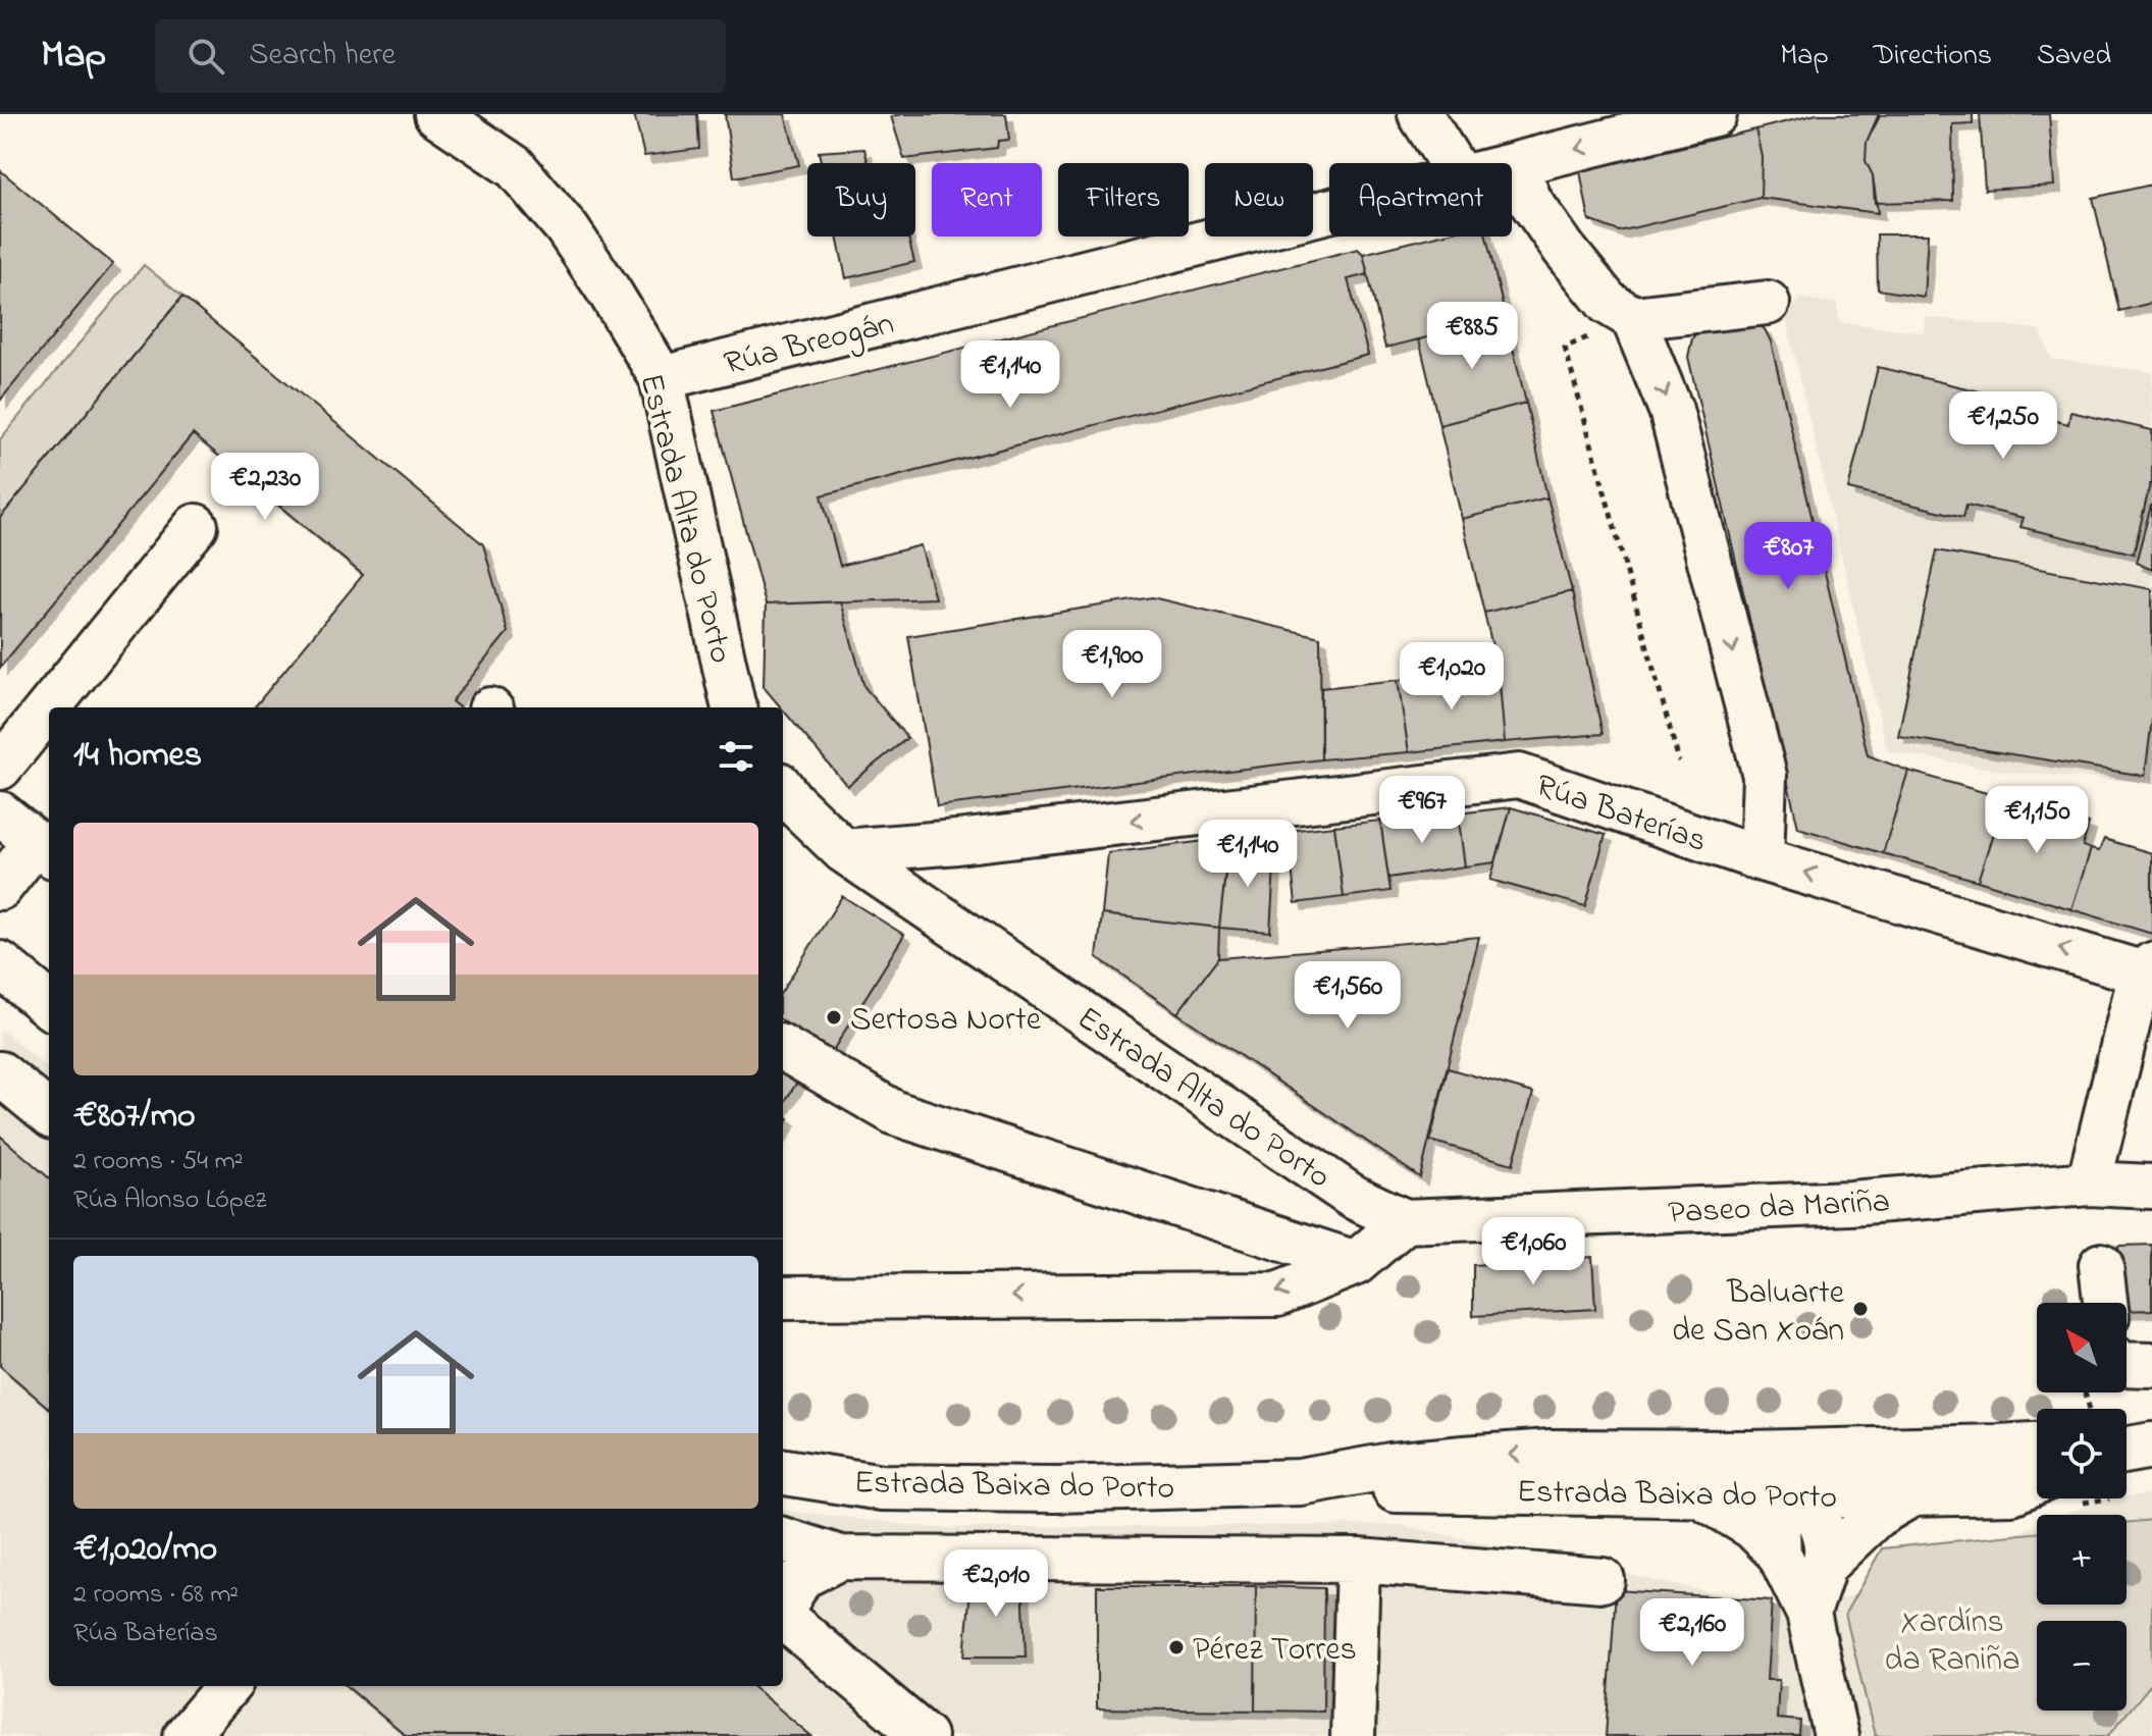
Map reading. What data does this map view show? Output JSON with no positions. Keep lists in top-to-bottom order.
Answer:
{
  "streets": {
    "main road": ["Estrada Baixa do Porto"],
    "street": [
      "Rúa Breogán",
      "Estrada Alta do Porto",
      "Rúa Baterías",
      "Paseo da Mariña"
    ]
  },
  "crossings": [
    ["Rúa Breogán", "Estrada Alta do Porto"],
    ["Estrada Alta do Porto", "Rúa Baterías"],
    ["Estrada Alta do Porto", "Paseo da Mariña"]
  ],
  "one_way": ["Rúa Baterías"],
  "parks": ["Xardíns da Raniña"],
  "places": ["Sertosa Norte", "Baluarte de San Xoán", "Pérez Torres"],
  "north": "top left",
  "page": {
    "header": "Map",
    "search": "Search here",
    "nav": ["Map", "Directions", "Saved"],
    "chip": [
      "Buy",
      "Rent",
      "Filters",
      "New",
      "Apartment"
    ],
    "price": [
      "€885",
      "€1,140",
      "€1,250",
      "€2,230",
      "€807",
      "€1,900",
      "€1,020",
      "€967",
      "€1,150",
      "€1,140",
      "€1,560",
      "€1,060",
      "€2,010",
      "€2,160"
    ],
    "heading": "14 homes",
    "list": [
      {
        "name": "€807/mo",
        "note": "2 rooms · 54 m² · Rúa Alonso López"
      },
      {
        "name": "€1,020/mo",
        "note": "2 rooms · 68 m² · Rúa Baterías"
      }
    ],
    "map_buttons": ["+", "−"]
  }
}
